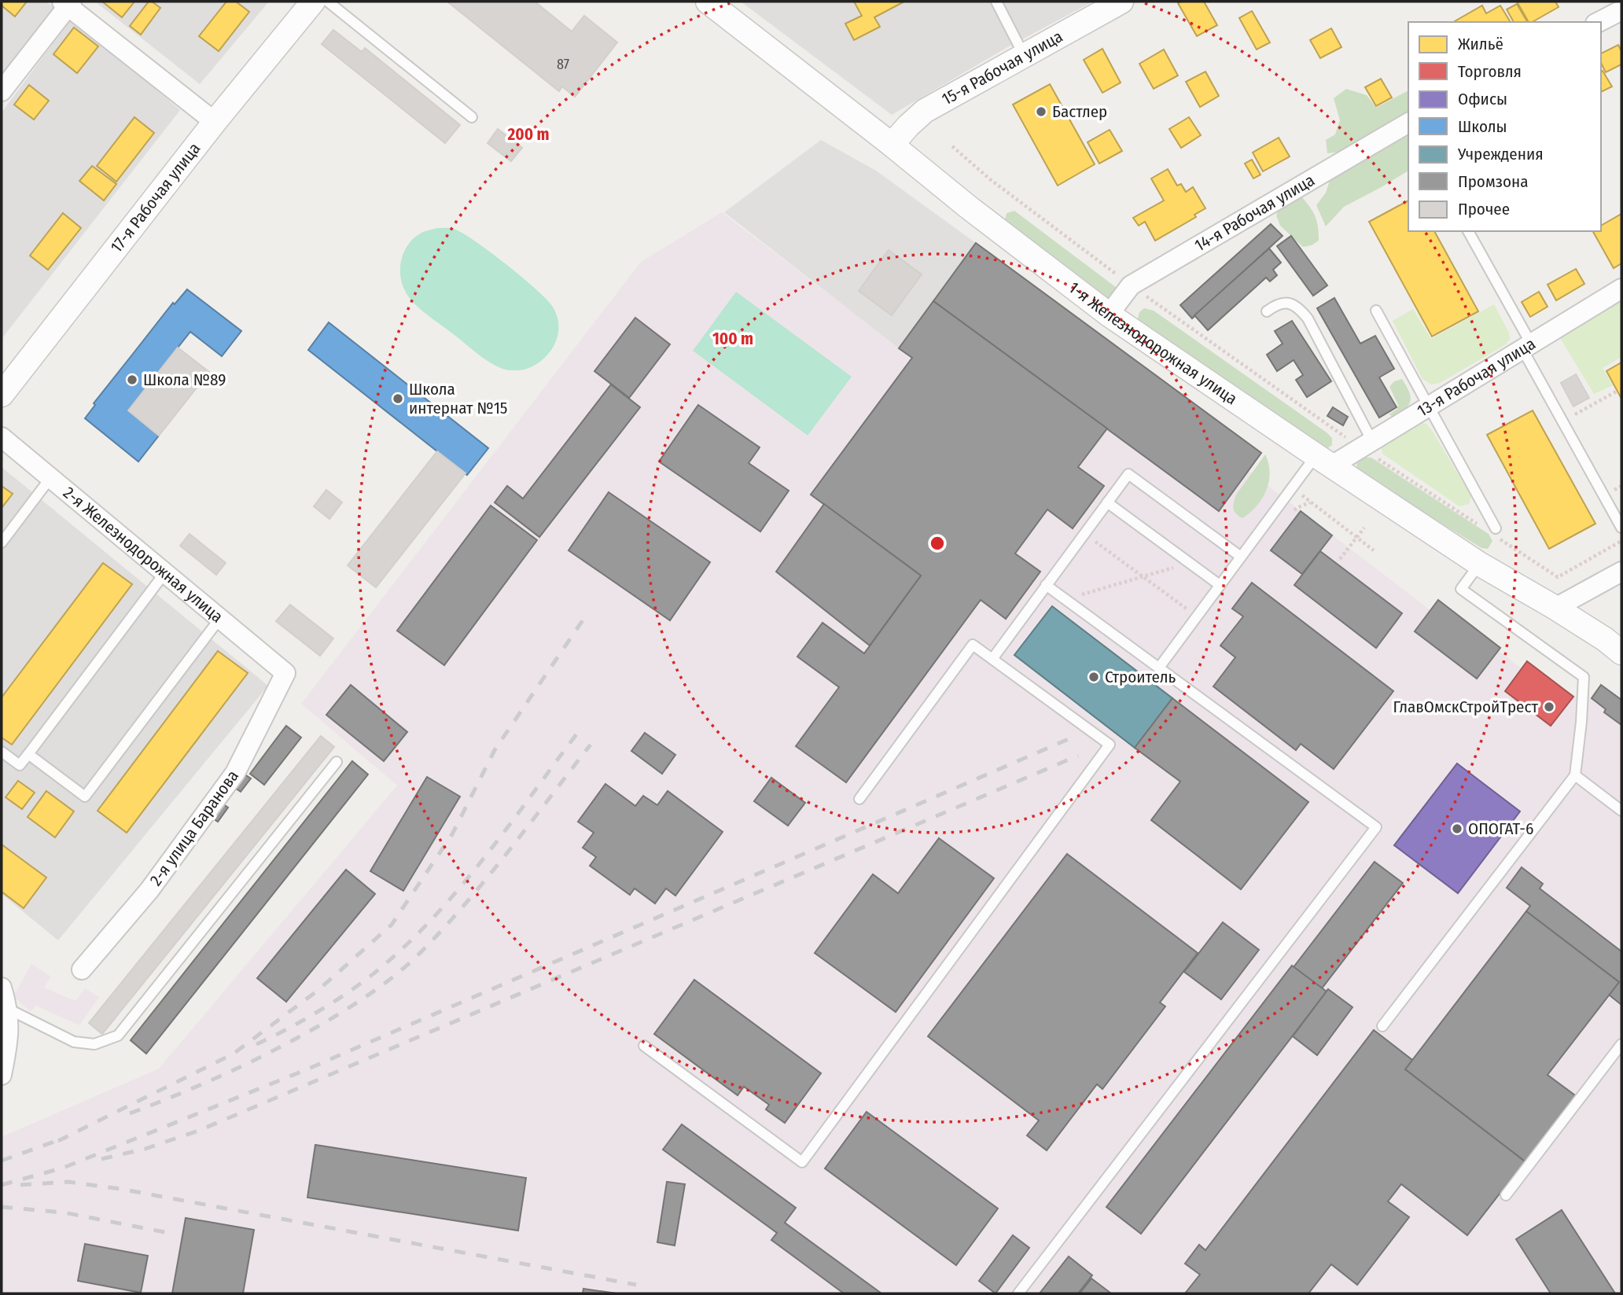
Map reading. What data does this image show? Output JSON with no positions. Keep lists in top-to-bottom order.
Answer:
{
  "streets": {
    "street": [
      "15-я Рабочая улица",
      "17-я Рабочая улица",
      "14-я Рабочая улица",
      "1-я Железнодорожная улица",
      "13-я Рабочая улица",
      "2-я Железнодорожная улица",
      "2-я улица Баранова"
    ]
  },
  "crossings": [
    ["15-я Рабочая улица", "1-я Железнодорожная улица"],
    ["14-я Рабочая улица", "1-я Железнодорожная улица"],
    ["1-я Железнодорожная улица", "13-я Рабочая улица"],
    ["2-я Железнодорожная улица", "2-я улица Баранова"]
  ],
  "places": [
    "Бастлер",
    "Школа №89",
    "Школа интернат №15",
    "Строитель",
    "ГлавОмскСтройТрест",
    "ОПОГАТ-6"
  ],
  "house_numbers": ["87"],
  "legend": [
    "Жильё",
    "Торговля",
    "Офисы",
    "Школы",
    "Учреждения",
    "Промзона",
    "Прочее"
  ],
  "rings": ["200 m", "100 m"]
}
